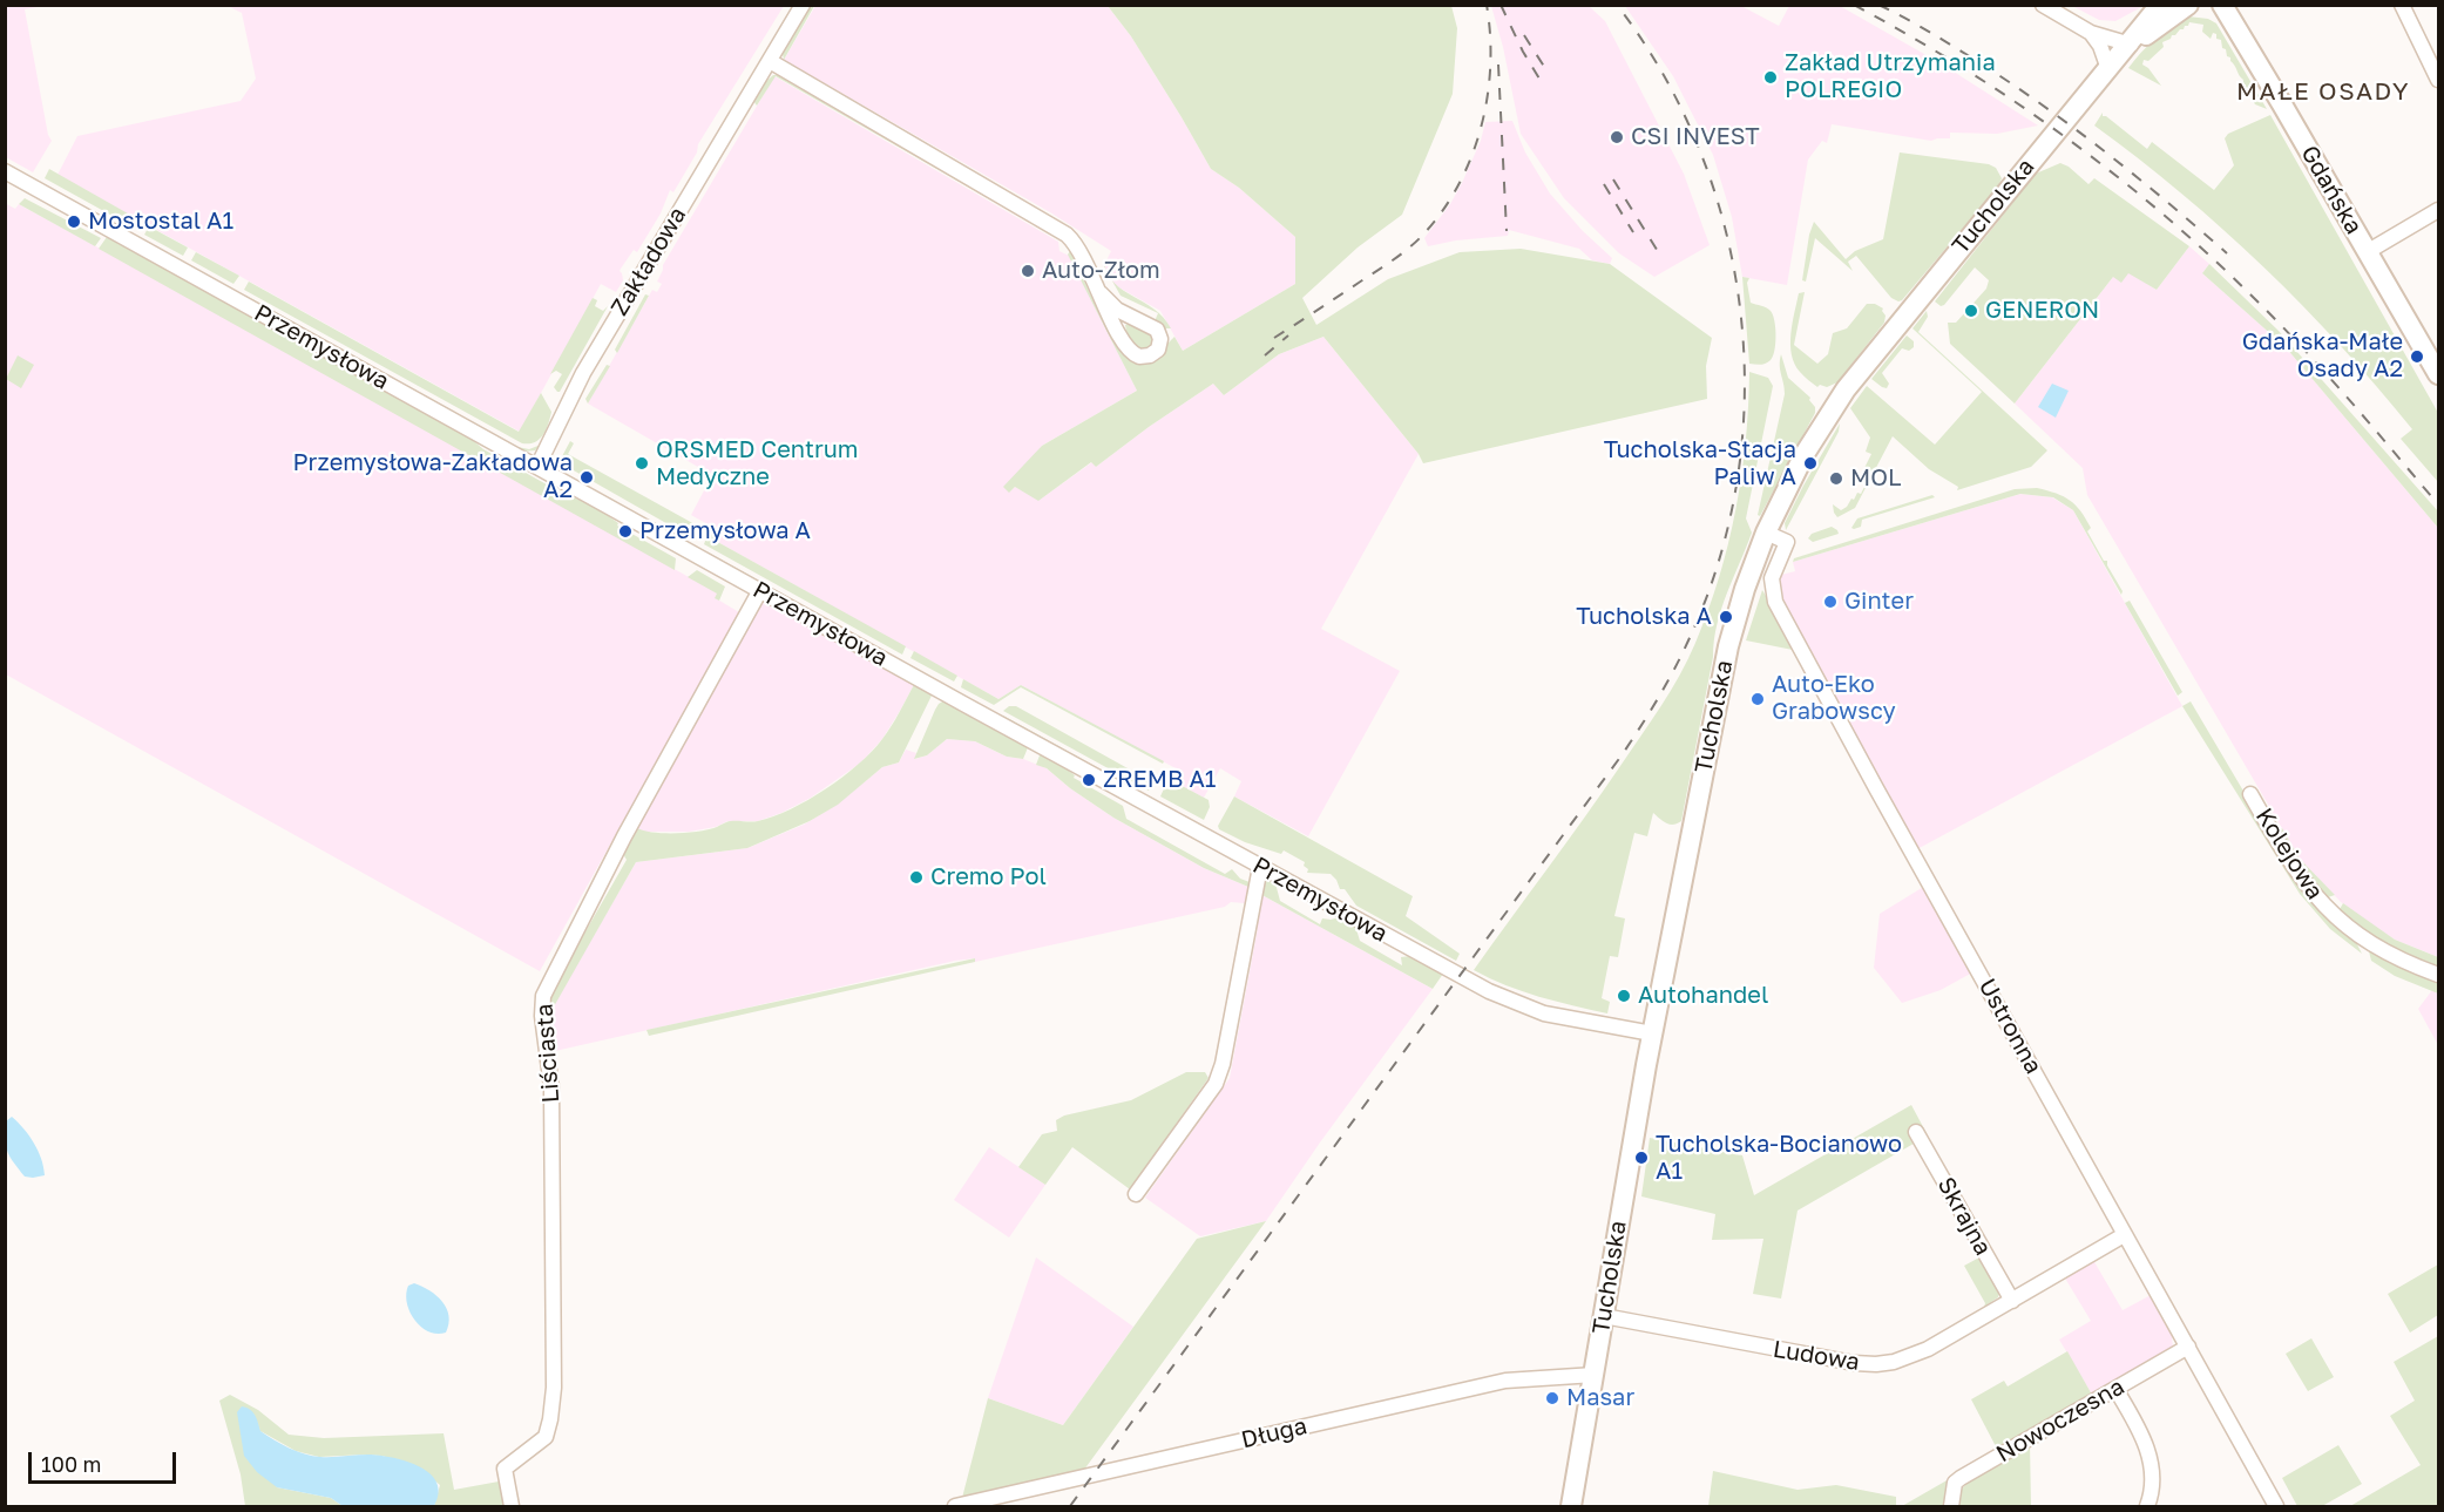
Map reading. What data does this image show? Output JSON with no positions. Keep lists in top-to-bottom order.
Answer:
{
  "streets": {
    "main road": ["Gdańska", "Tucholska"],
    "street": [
      "Zakładowa",
      "Przemysłowa",
      "Kolejowa",
      "Ustronna",
      "Liściasta",
      "Skrajna",
      "Ludowa",
      "Nowoczesna",
      "Długa"
    ]
  },
  "crossings": [
    ["Tucholska", "Przemysłowa"],
    ["Tucholska", "Ustronna"],
    ["Tucholska", "Ludowa"],
    ["Tucholska", "Długa"],
    ["Zakładowa", "Przemysłowa"],
    ["Przemysłowa", "Liściasta"],
    ["Ustronna", "Ludowa"],
    ["Ustronna", "Nowoczesna"],
    ["Skrajna", "Ludowa"]
  ],
  "districts": ["MAŁE OSADY"],
  "places": [
    "Zakład Utrzymania POLREGIO",
    "CSI INVEST",
    "Mostostal A1",
    "Auto-Złom",
    "GENERON",
    "Gdańska-Małe Osady A2",
    "ORSMED Centrum Medyczne",
    "Tucholska-Stacja Paliw A",
    "Przemysłowa-Zakładowa A2",
    "MOL",
    "Przemysłowa A",
    "Ginter",
    "Tucholska A",
    "Auto-Eko Grabowscy",
    "ZREMB A1",
    "Cremo Pol",
    "Autohandel",
    "Tucholska-Bocianowo A1",
    "Masar"
  ],
  "scale_bar": "100 m"
}
